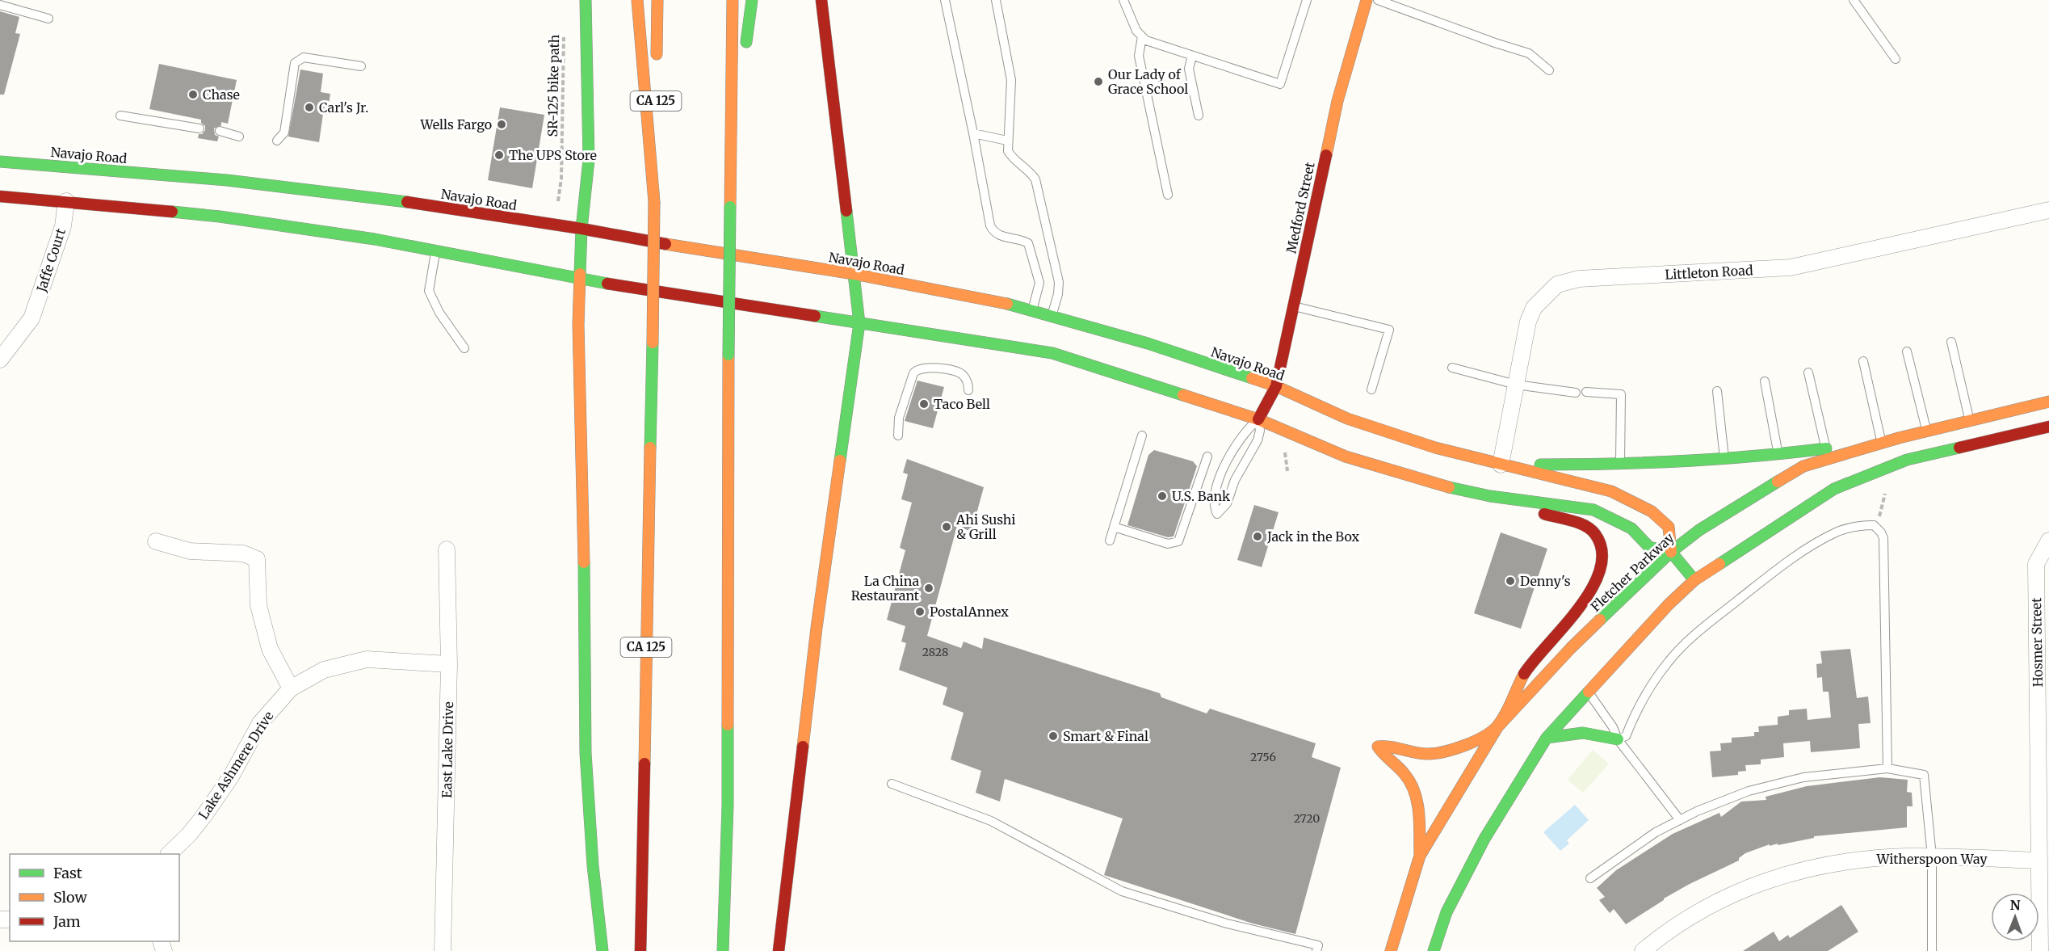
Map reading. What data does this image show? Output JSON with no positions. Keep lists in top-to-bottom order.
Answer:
{
  "streets": {
    "main road": [
      "CA 125",
      "Navajo Road",
      "Medford Street",
      "Fletcher Parkway"
    ],
    "street": [
      "Jaffe Court",
      "Littleton Road",
      "Hosmer Street",
      "East Lake Drive",
      "Lake Ashmere Drive",
      "Witherspoon Way"
    ],
    "path": ["SR-125 bike path"]
  },
  "crossings": [
    ["Navajo Road", "Medford Street"],
    ["Navajo Road", "Littleton Road"],
    ["Navajo Road", "Fletcher Parkway"],
    ["Hosmer Street", "Witherspoon Way"],
    ["East Lake Drive", "Lake Ashmere Drive"]
  ],
  "places": [
    "Our Lady of Grace School",
    "Chase",
    "Carl's Jr.",
    "Wells Fargo",
    "The UPS Store",
    "Taco Bell",
    "U.S. Bank",
    "Ahi Sushi & Grill",
    "Jack in the Box",
    "Denny's",
    "La China Restaurant",
    "PostalAnnex",
    "Smart & Final"
  ],
  "house_numbers": ["2828", "2756", "2720"],
  "legend": ["Fast", "Slow", "Jam"],
  "north": "top"
}
